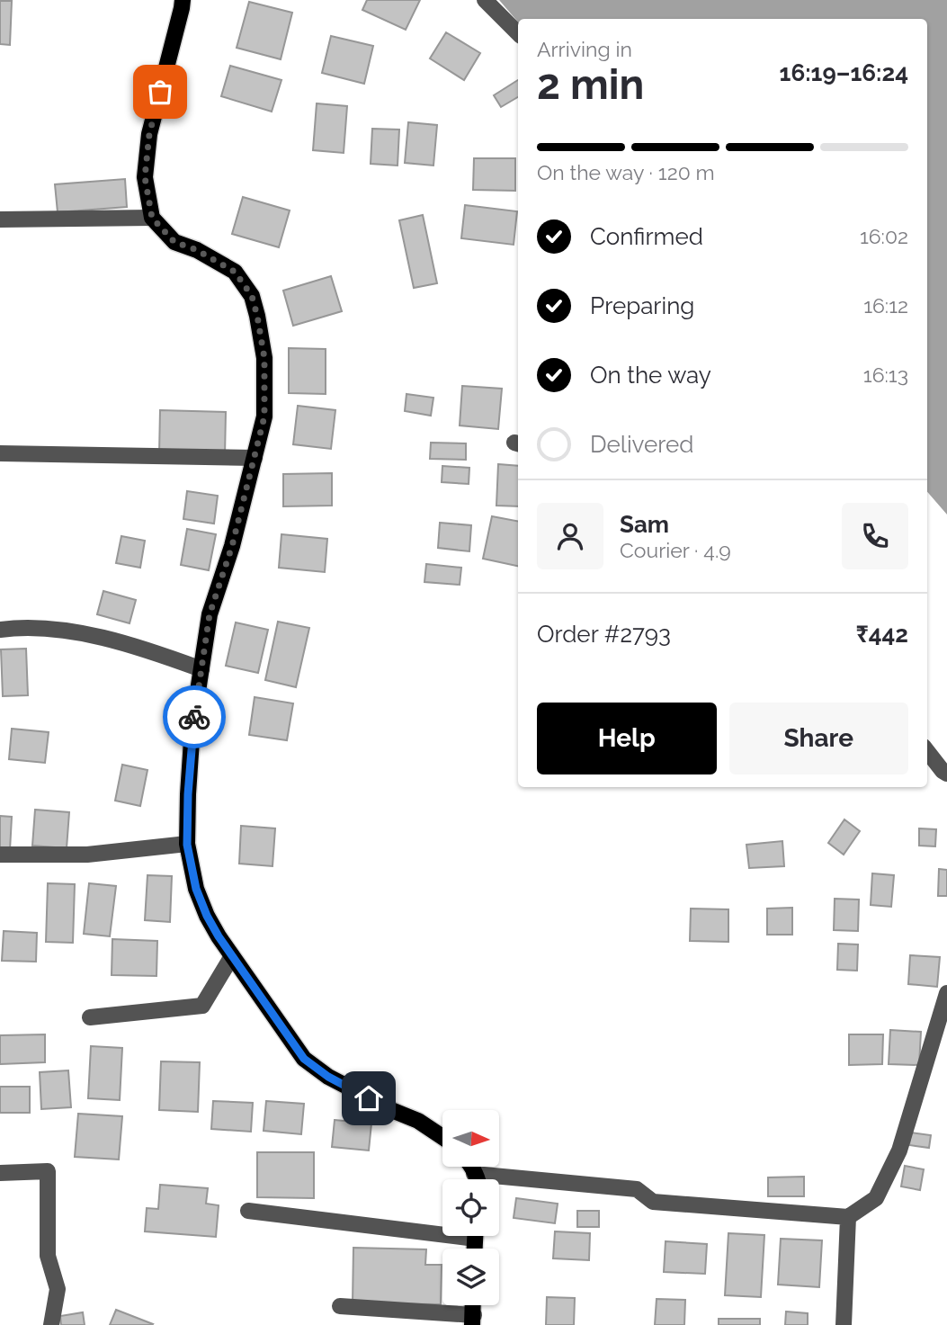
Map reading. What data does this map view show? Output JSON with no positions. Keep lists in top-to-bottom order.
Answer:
{
  "north": "right",
  "page": {
    "heading": ["2 min", "Arriving in", "16:19–16:24"],
    "panel": [
      "Sam",
      "Courier · 4.9",
      "Order #2793",
      "₹442"
    ],
    "bar": "On the way · 120 m",
    "list": [
      ["Confirmed", "16:02"],
      ["Preparing", "16:12"],
      ["On the way", "16:13"],
      "Delivered"
    ],
    "buttons": ["Help", "Share"]
  }
}
